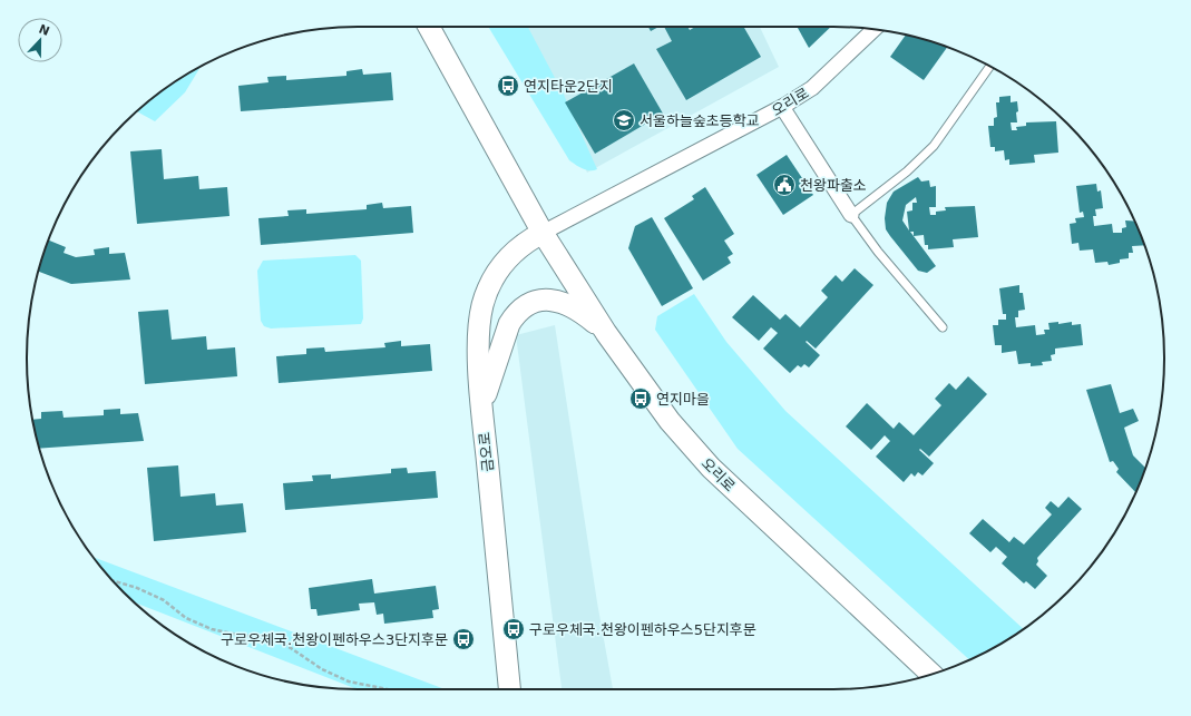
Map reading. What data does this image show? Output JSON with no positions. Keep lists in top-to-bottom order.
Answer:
{
  "streets": {
    "main road": ["오리로", "금오로"]
  },
  "crossings": [
    ["오리로", "금오로"]
  ],
  "places": {
    "bus stop": [
      "연지타운2단지",
      "연지마을",
      "구로우체국.천왕이펜하우스5단지후문",
      "구로우체국.천왕이펜하우스3단지후문"
    ],
    "school or university": ["서울하늘숲초등학교"],
    "public building": ["천왕파출소"]
  },
  "north": "top"
}
